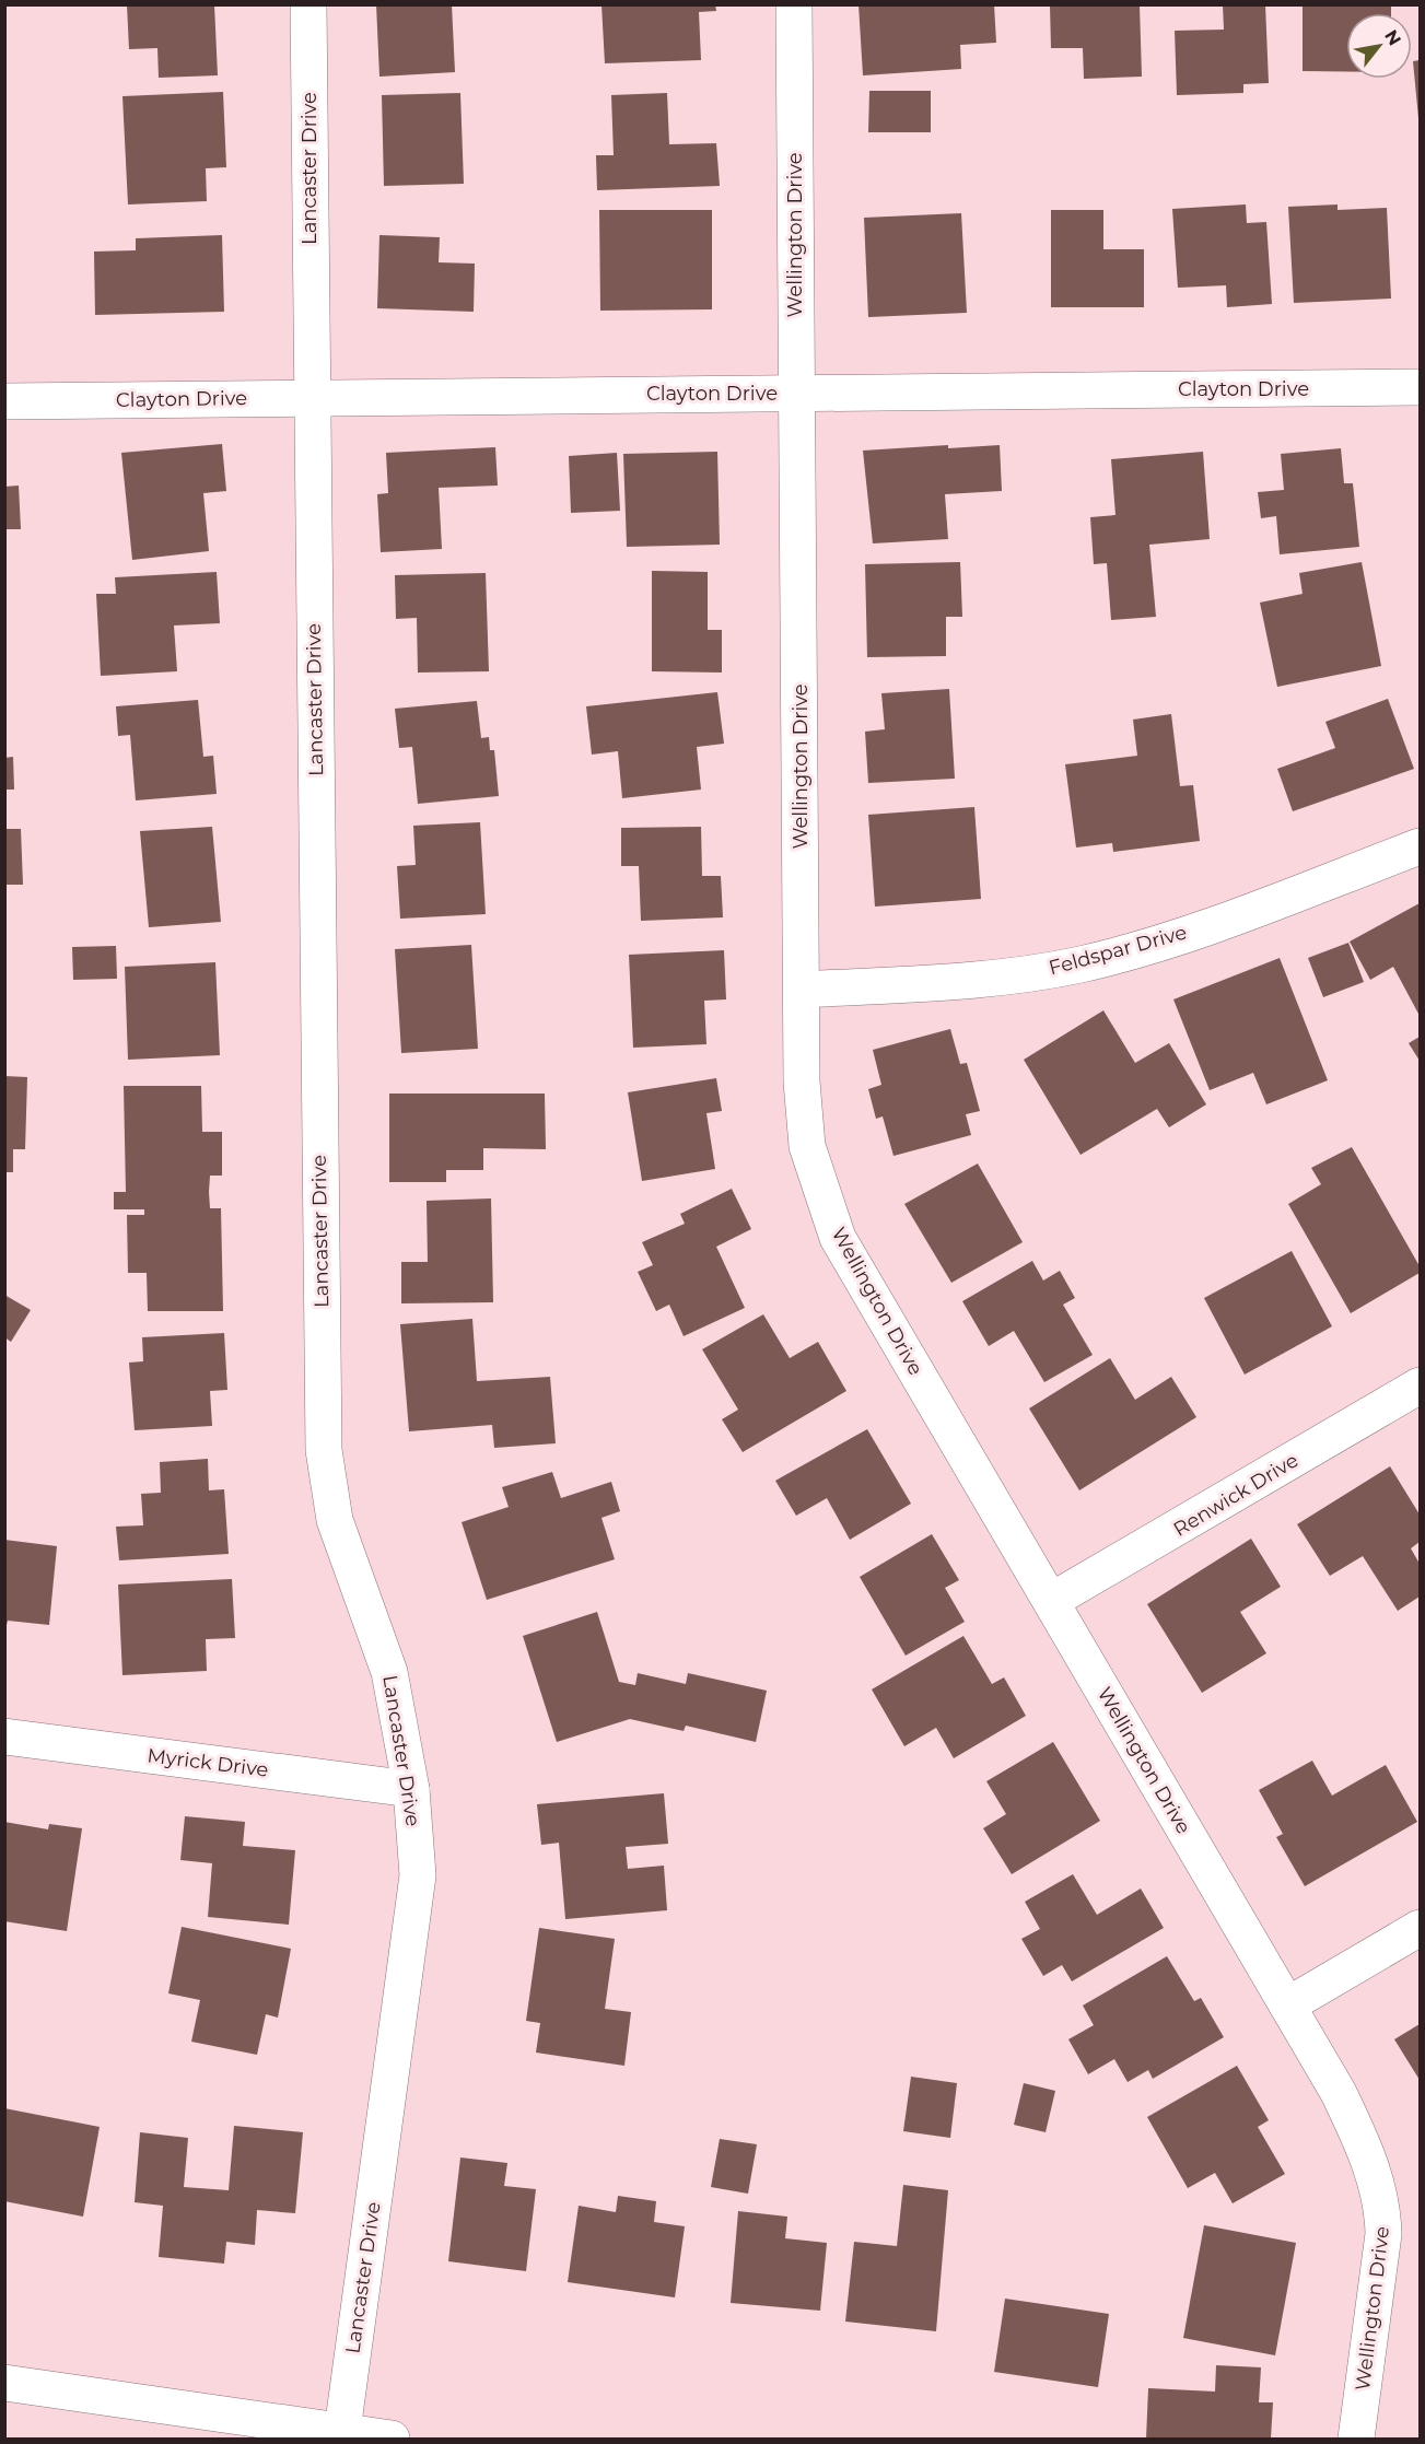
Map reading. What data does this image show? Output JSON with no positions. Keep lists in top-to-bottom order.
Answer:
{
  "streets": {
    "street": [
      "Lancaster Drive",
      "Wellington Drive",
      "Clayton Drive",
      "Feldspar Drive",
      "Renwick Drive",
      "Myrick Drive"
    ]
  },
  "crossings": [
    ["Lancaster Drive", "Clayton Drive"],
    ["Lancaster Drive", "Myrick Drive"],
    ["Wellington Drive", "Clayton Drive"],
    ["Wellington Drive", "Feldspar Drive"],
    ["Wellington Drive", "Renwick Drive"]
  ],
  "north": "top right"
}
